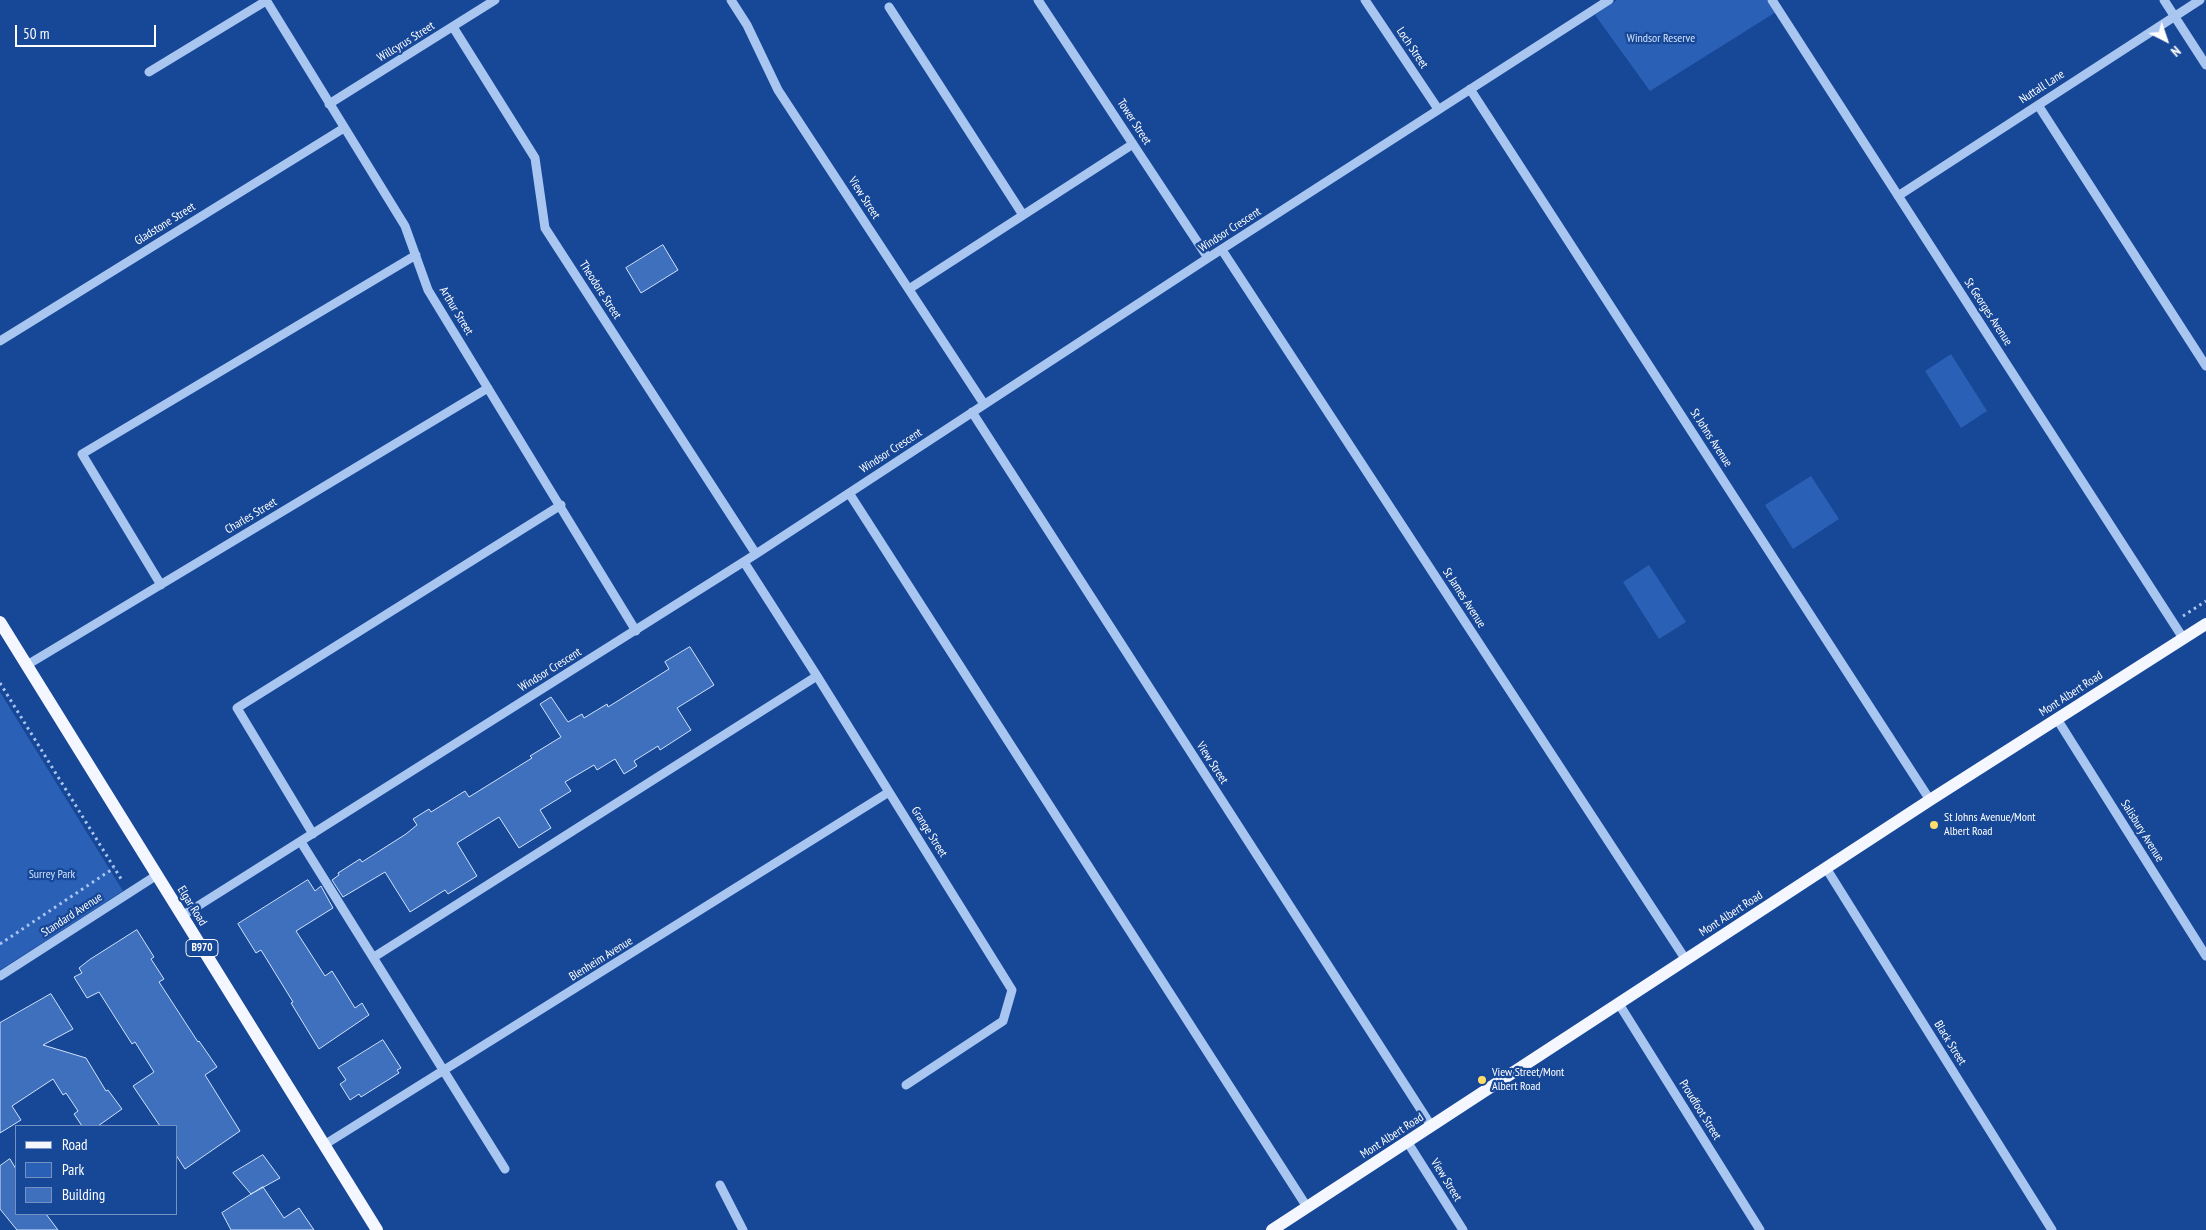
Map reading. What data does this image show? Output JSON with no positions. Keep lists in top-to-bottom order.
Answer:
{
  "streets": {
    "main road": ["Mont Albert Road", "Elgar Road", "B970"],
    "street": [
      "Willcyrus Street",
      "Loch Street",
      "Nuttall Lane",
      "Tower Street",
      "View Street",
      "Gladstone Street",
      "Windsor Crescent",
      "Theodore Street",
      "Arthur Street",
      "St Georges Avenue",
      "St Johns Avenue",
      "Charles Street",
      "St James Avenue",
      "Salisbury Avenue",
      "Grange Street",
      "Standard Avenue",
      "Blenheim Avenue",
      "Black Street",
      "Proudfoot Street"
    ]
  },
  "crossings": [
    ["Willcyrus Street", "Theodore Street"],
    ["Willcyrus Street", "Arthur Street"],
    ["Loch Street", "Windsor Crescent"],
    ["Nuttall Lane", "St Georges Avenue"],
    ["Tower Street", "Windsor Crescent"],
    ["View Street", "Windsor Crescent"],
    ["View Street", "Mont Albert Road"],
    ["Gladstone Street", "Arthur Street"],
    ["Windsor Crescent", "Theodore Street"],
    ["Windsor Crescent", "Arthur Street"],
    ["Windsor Crescent", "St Johns Avenue"],
    ["Windsor Crescent", "St James Avenue"],
    ["Windsor Crescent", "Grange Street"],
    ["Windsor Crescent", "Elgar Road"],
    ["Arthur Street", "Charles Street"],
    ["St Georges Avenue", "Mont Albert Road"],
    ["St Johns Avenue", "Mont Albert Road"],
    ["Charles Street", "Elgar Road"],
    ["St James Avenue", "Mont Albert Road"],
    ["Mont Albert Road", "Salisbury Avenue"],
    ["Mont Albert Road", "Black Street"],
    ["Mont Albert Road", "Proudfoot Street"],
    ["Grange Street", "Blenheim Avenue"],
    ["Elgar Road", "Standard Avenue"],
    ["Elgar Road", "Blenheim Avenue"]
  ],
  "parks": ["Windsor Reserve", "Surrey Park"],
  "places": ["St Johns Avenue/Mont Albert Road", "View Street/Mont Albert Road"],
  "legend": ["Road", "Park", "Building"],
  "scale_bar": "50 m",
  "north": "bottom right"
}
